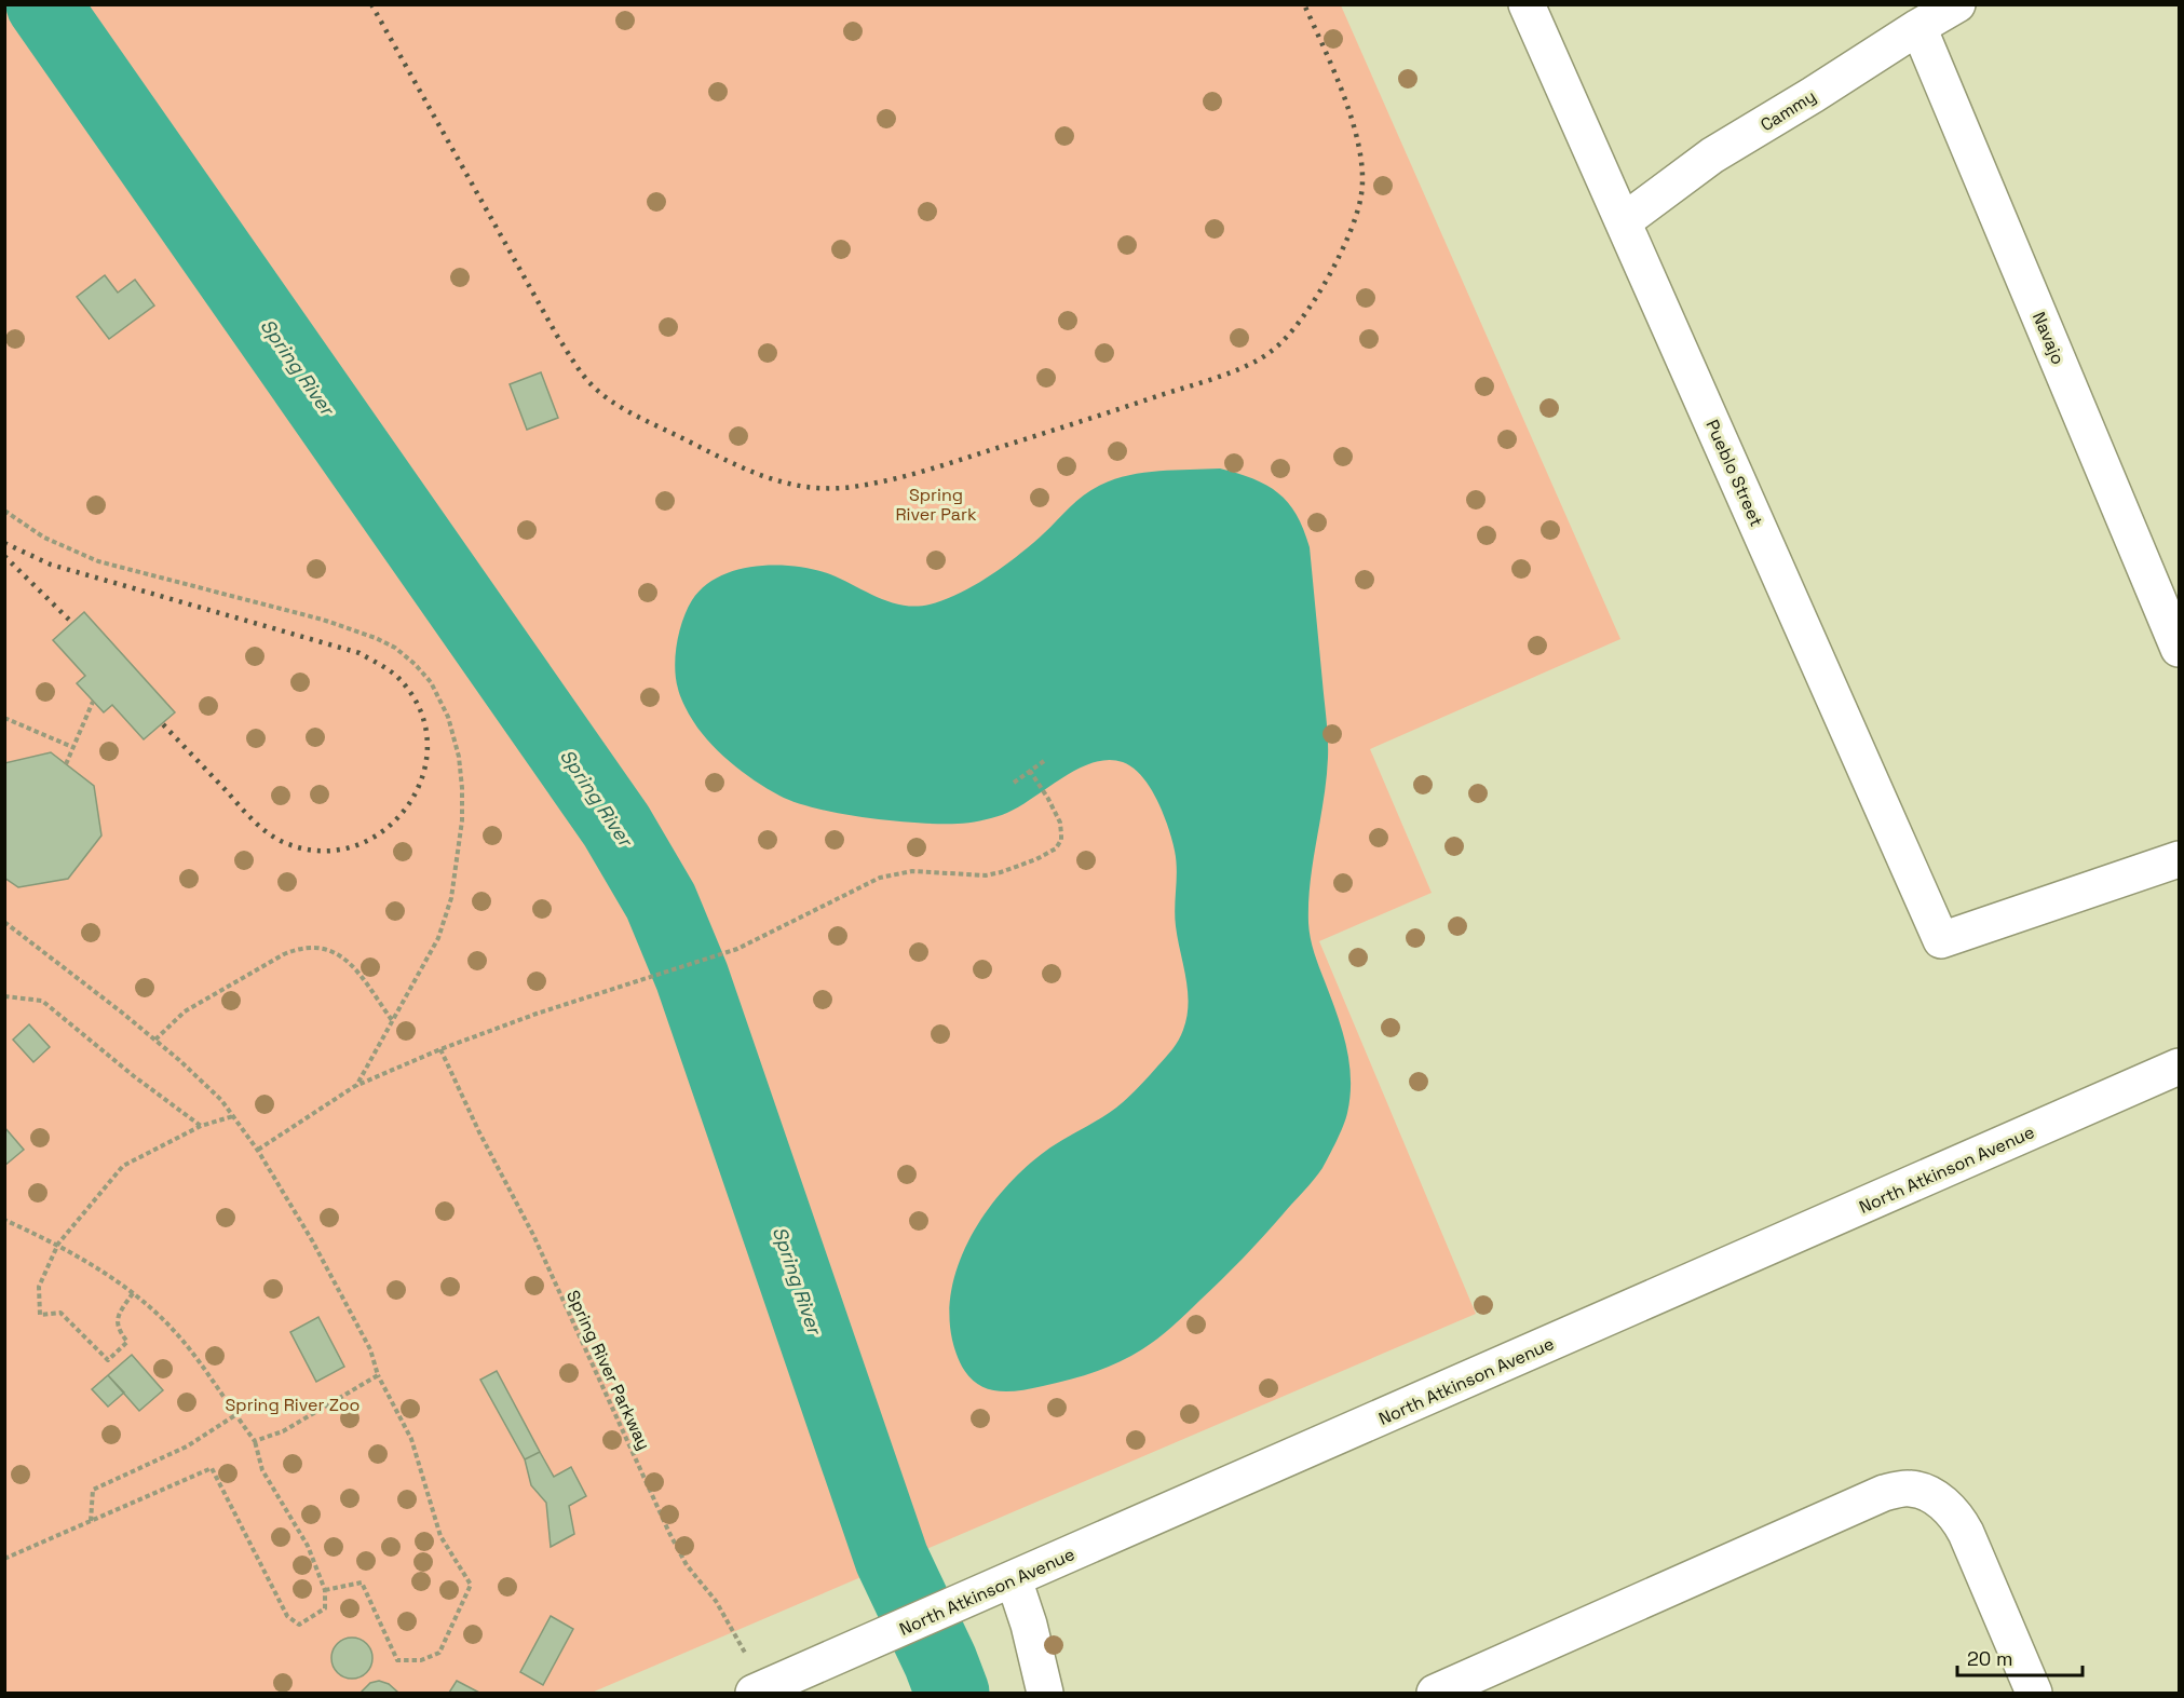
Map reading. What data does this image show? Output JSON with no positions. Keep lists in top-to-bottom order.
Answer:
{
  "streets": {
    "street": [
      "Cammy",
      "Navajo",
      "Pueblo Street",
      "North Atkinson Avenue"
    ],
    "path": ["Spring River Parkway"]
  },
  "crossings": [
    ["Cammy", "Navajo"],
    ["Cammy", "Pueblo Street"],
    ["North Atkinson Avenue", "Spring River Parkway"]
  ],
  "water": ["Spring River"],
  "parks": ["Spring River Park", "Spring River Zoo"],
  "scale_bar": "20 m"
}
